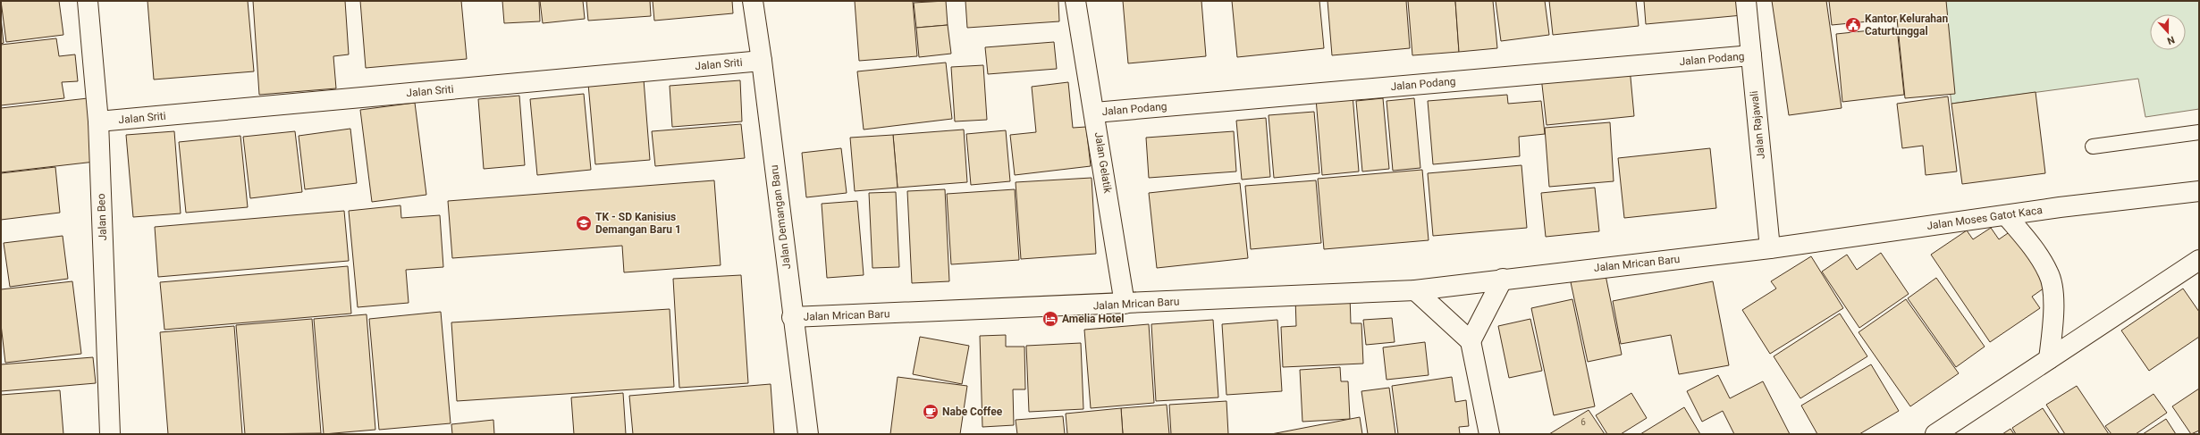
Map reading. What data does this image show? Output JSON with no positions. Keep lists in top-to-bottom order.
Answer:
{
  "streets": {
    "street": [
      "Jalan Podang",
      "Jalan Sriti",
      "Jalan Rajawali",
      "Jalan Gelatik",
      "Jalan Beo",
      "Jalan Demangan Baru",
      "Jalan Moses Gatot Kaca",
      "Jalan Mrican Baru"
    ]
  },
  "crossings": [
    ["Jalan Podang", "Jalan Rajawali"],
    ["Jalan Podang", "Jalan Gelatik"],
    ["Jalan Sriti", "Jalan Beo"],
    ["Jalan Sriti", "Jalan Demangan Baru"],
    ["Jalan Rajawali", "Jalan Moses Gatot Kaca"],
    ["Jalan Rajawali", "Jalan Mrican Baru"],
    ["Jalan Gelatik", "Jalan Mrican Baru"],
    ["Jalan Demangan Baru", "Jalan Mrican Baru"],
    ["Jalan Moses Gatot Kaca", "Jalan Mrican Baru"]
  ],
  "places": {
    "public building": ["Kantor Kelurahan Caturtunggal"],
    "school or university": ["TK - SD Kanisius Demangan Baru 1"],
    "hotel": ["Amelia Hotel"],
    "cafe": ["Nabe Coffee"]
  },
  "house_numbers": ["6"],
  "north": "bottom"
}
